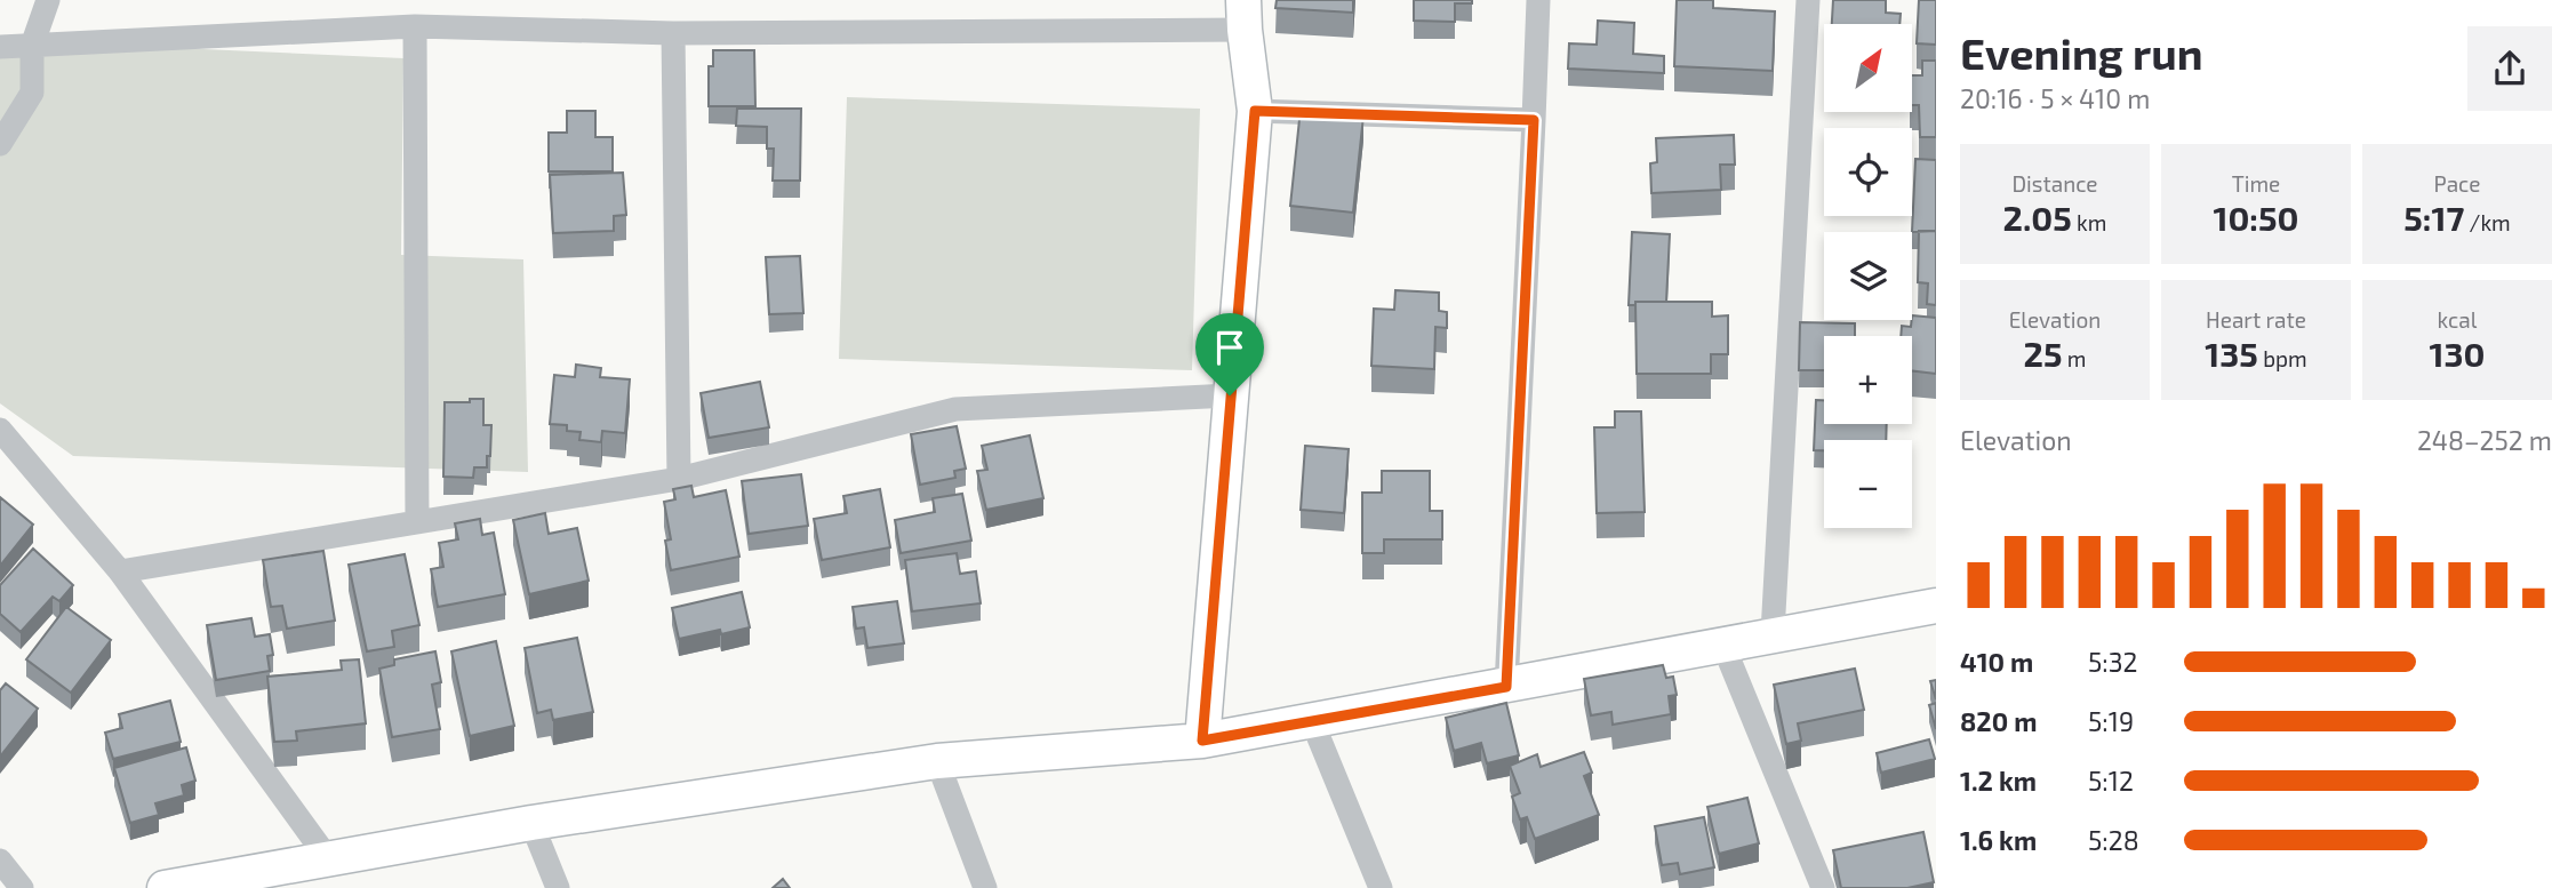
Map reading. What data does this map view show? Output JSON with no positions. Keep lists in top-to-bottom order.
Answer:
{
  "north": "top right",
  "page": {
    "heading": ["Evening run", "20:16 · 5 × 410 m"],
    "map_buttons": ["+", "−"],
    "stats": [
      ["Distance", "2.05 km"],
      ["Time", "10:50"],
      ["Pace", "5:17 /km"],
      ["Elevation", "25 m"],
      ["Heart rate", "135 bpm"],
      ["kcal", "130"]
    ],
    "chart": ["Elevation", "248–252 m"],
    "list": [
      {
        "name": "410 m",
        "note": "5:32"
      },
      {
        "name": "820 m",
        "note": "5:19"
      },
      {
        "name": "1.2 km",
        "note": "5:12"
      },
      {
        "name": "1.6 km",
        "note": "5:28"
      }
    ]
  }
}
